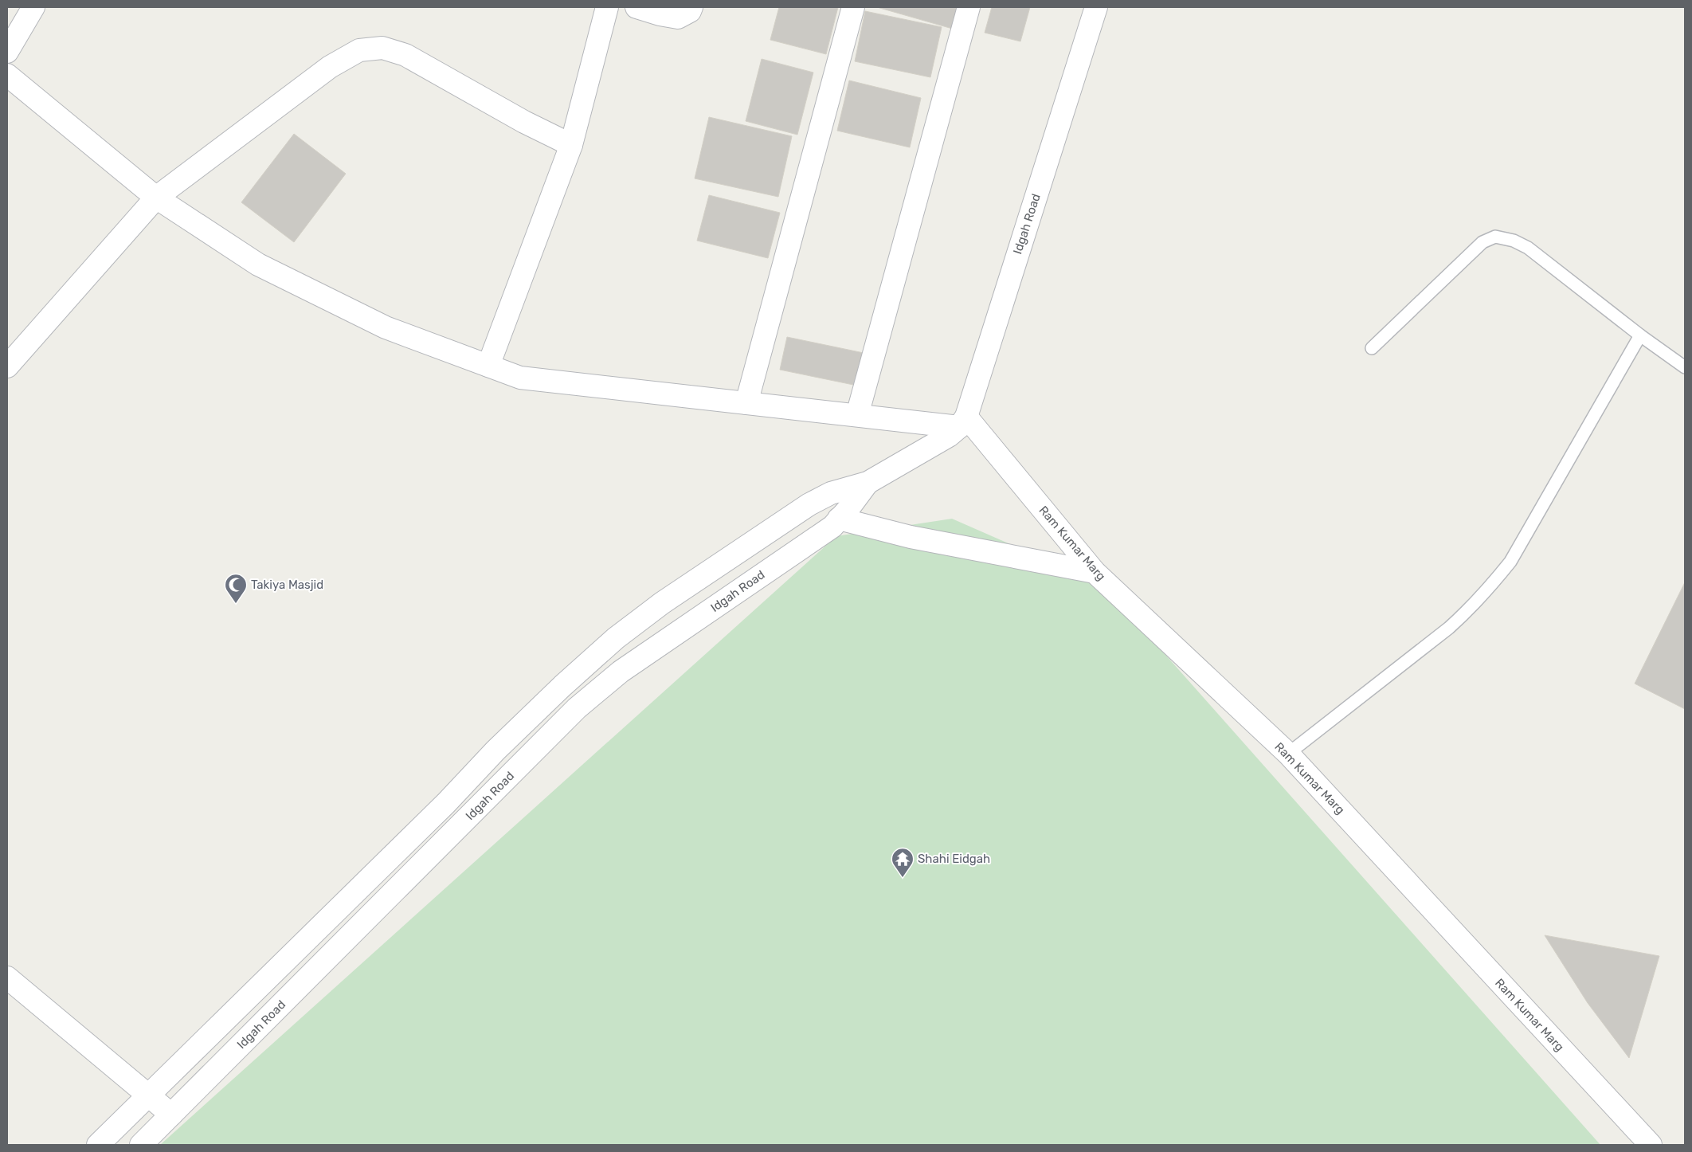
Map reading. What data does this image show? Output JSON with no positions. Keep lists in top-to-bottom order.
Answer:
{
  "streets": {
    "street": ["Idgah Road", "Ram Kumar Marg"]
  },
  "crossings": [
    ["Idgah Road", "Ram Kumar Marg"]
  ],
  "places": {
    "mosque": ["Takiya Masjid"],
    "temple": ["Shahi Eidgah"]
  }
}
